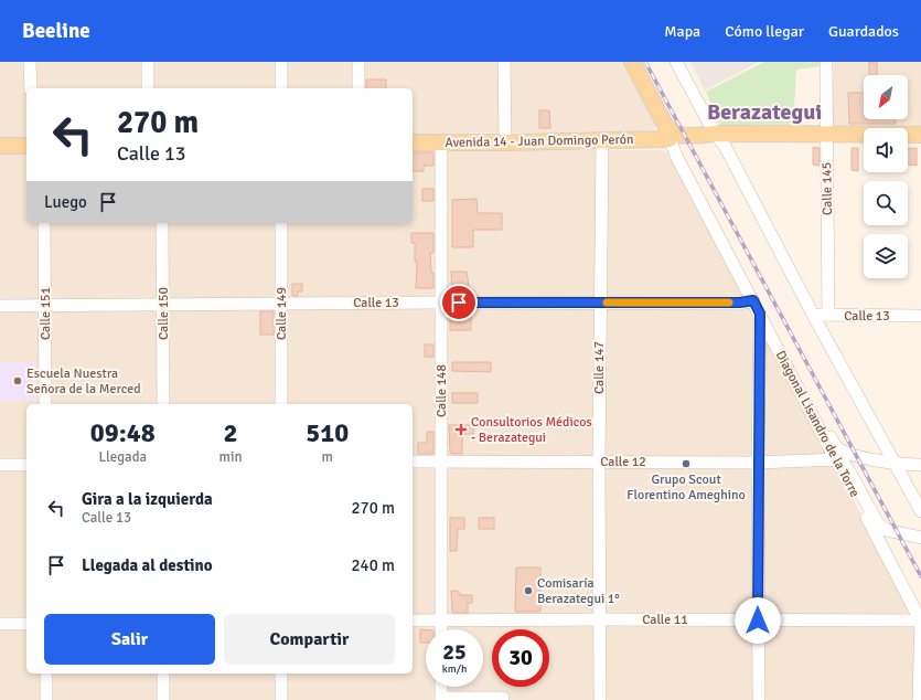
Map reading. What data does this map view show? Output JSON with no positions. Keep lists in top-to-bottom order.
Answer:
{
  "streets": {
    "main road": ["Avenida 14 - Juan Domingo Perón", "Diagonal Lisandro de la Torre"],
    "street": [
      "Calle 145",
      "Calle 13",
      "Calle 151",
      "Calle 150",
      "Calle 149",
      "Calle 147",
      "Calle 148",
      "Calle 12",
      "Calle 11"
    ]
  },
  "crossings": [
    ["Avenida 14 - Juan Domingo Perón", "Calle 147"],
    ["Avenida 14 - Juan Domingo Perón", "Calle 148"],
    ["Avenida 14 - Juan Domingo Perón", "Diagonal Lisandro de la Torre"],
    ["Calle 145", "Calle 13"],
    ["Calle 13", "Calle 151"],
    ["Calle 13", "Calle 150"],
    ["Calle 13", "Calle 149"],
    ["Calle 13", "Calle 147"],
    ["Calle 13", "Calle 148"],
    ["Calle 13", "Diagonal Lisandro de la Torre"],
    ["Calle 147", "Calle 12"],
    ["Calle 147", "Calle 11"],
    ["Calle 148", "Calle 12"],
    ["Calle 148", "Calle 11"],
    ["Diagonal Lisandro de la Torre", "Calle 12"],
    ["Diagonal Lisandro de la Torre", "Calle 11"]
  ],
  "districts": ["Berazategui"],
  "places": {
    "other": ["Escuela Nuestra Señora de la Merced", "Grupo Scout Florentino Ameghino", "Comisaría Berazategui 1°"],
    "health": ["Consultorios Médicos - Berazategui"]
  },
  "north": "bottom left",
  "page": {
    "header": "Beeline",
    "nav": ["Mapa", "Cómo llegar", "Guardados"],
    "turn": ["270 m", "Calle 13"],
    "then": "Luego",
    "eta": [
      "09:48",
      "Llegada",
      "2",
      "min",
      "510",
      "m"
    ],
    "list": [
      {
        "name": "Gira a la izquierda",
        "note": "Calle 13",
        "value": "270 m"
      },
      {
        "name": "Llegada al destino",
        "value": "240 m"
      }
    ],
    "buttons": ["Salir", "Compartir"],
    "speed": "25 km/h",
    "limit": "30"
  }
}
